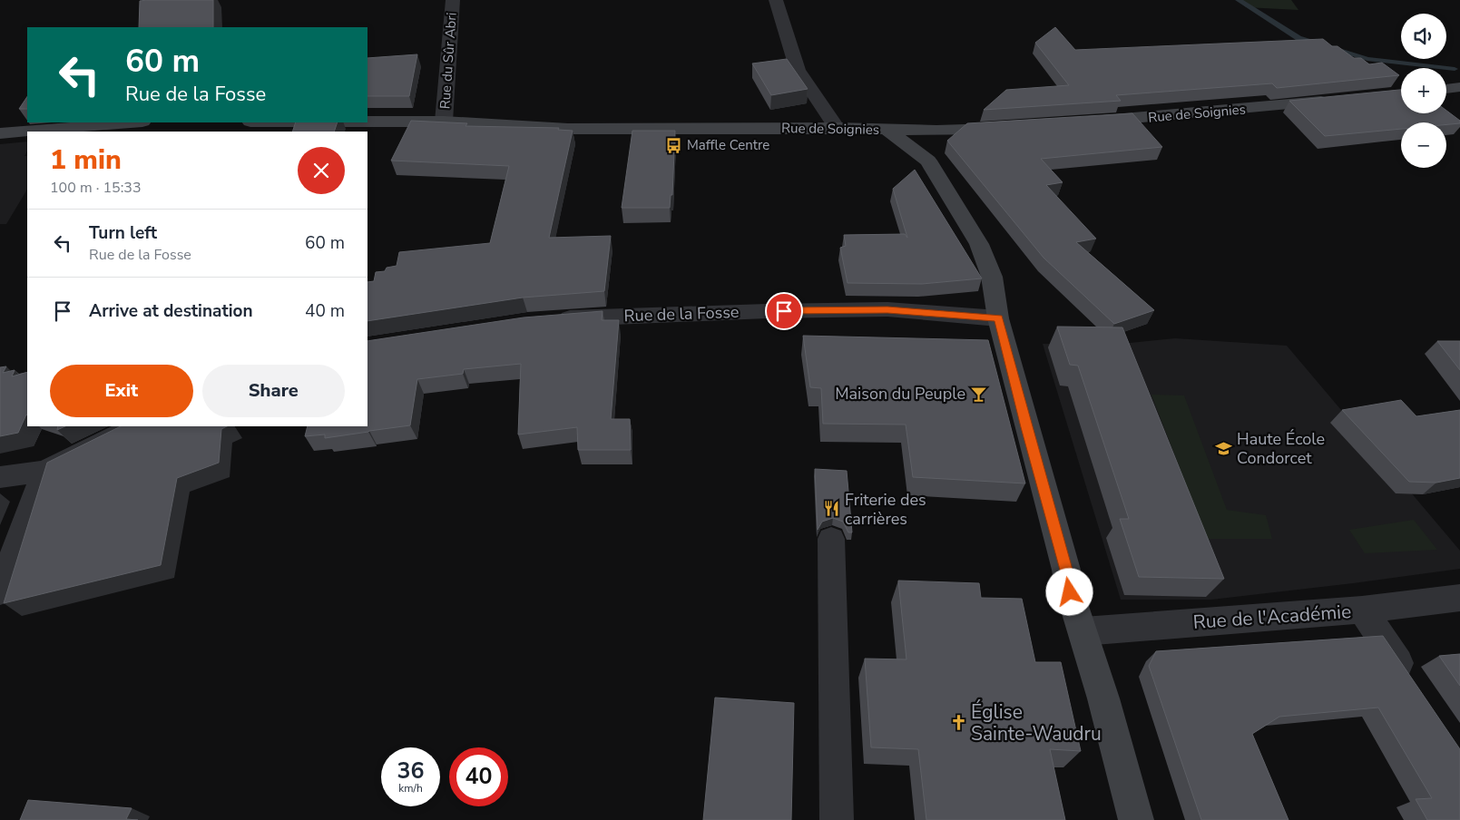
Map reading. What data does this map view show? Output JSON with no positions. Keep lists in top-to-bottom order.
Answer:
{
  "streets": {
    "street": [
      "Rue du Sûr Abri",
      "Rue de Soignies",
      "Rue de la Fosse",
      "Rue de l'Académie"
    ]
  },
  "crossings": [
    ["Rue du Sûr Abri", "Rue de Soignies"]
  ],
  "places": {
    "bus stop": ["Maffle Centre"],
    "bar": ["Maison du Peuple"],
    "school or university": ["Haute École Condorcet"],
    "restaurant": ["Friterie des carrières"],
    "church": ["Église Sainte-Waudru"]
  },
  "page": {
    "map_buttons": ["+", "−"],
    "turn": ["60 m", "Rue de la Fosse"],
    "heading": ["1 min", "100 m · 15:33"],
    "list": [
      {
        "name": "Turn left",
        "note": "Rue de la Fosse",
        "value": "60 m"
      },
      {
        "name": "Arrive at destination",
        "value": "40 m"
      }
    ],
    "buttons": ["Exit", "Share"],
    "speed": "36 km/h",
    "limit": "40"
  }
}
